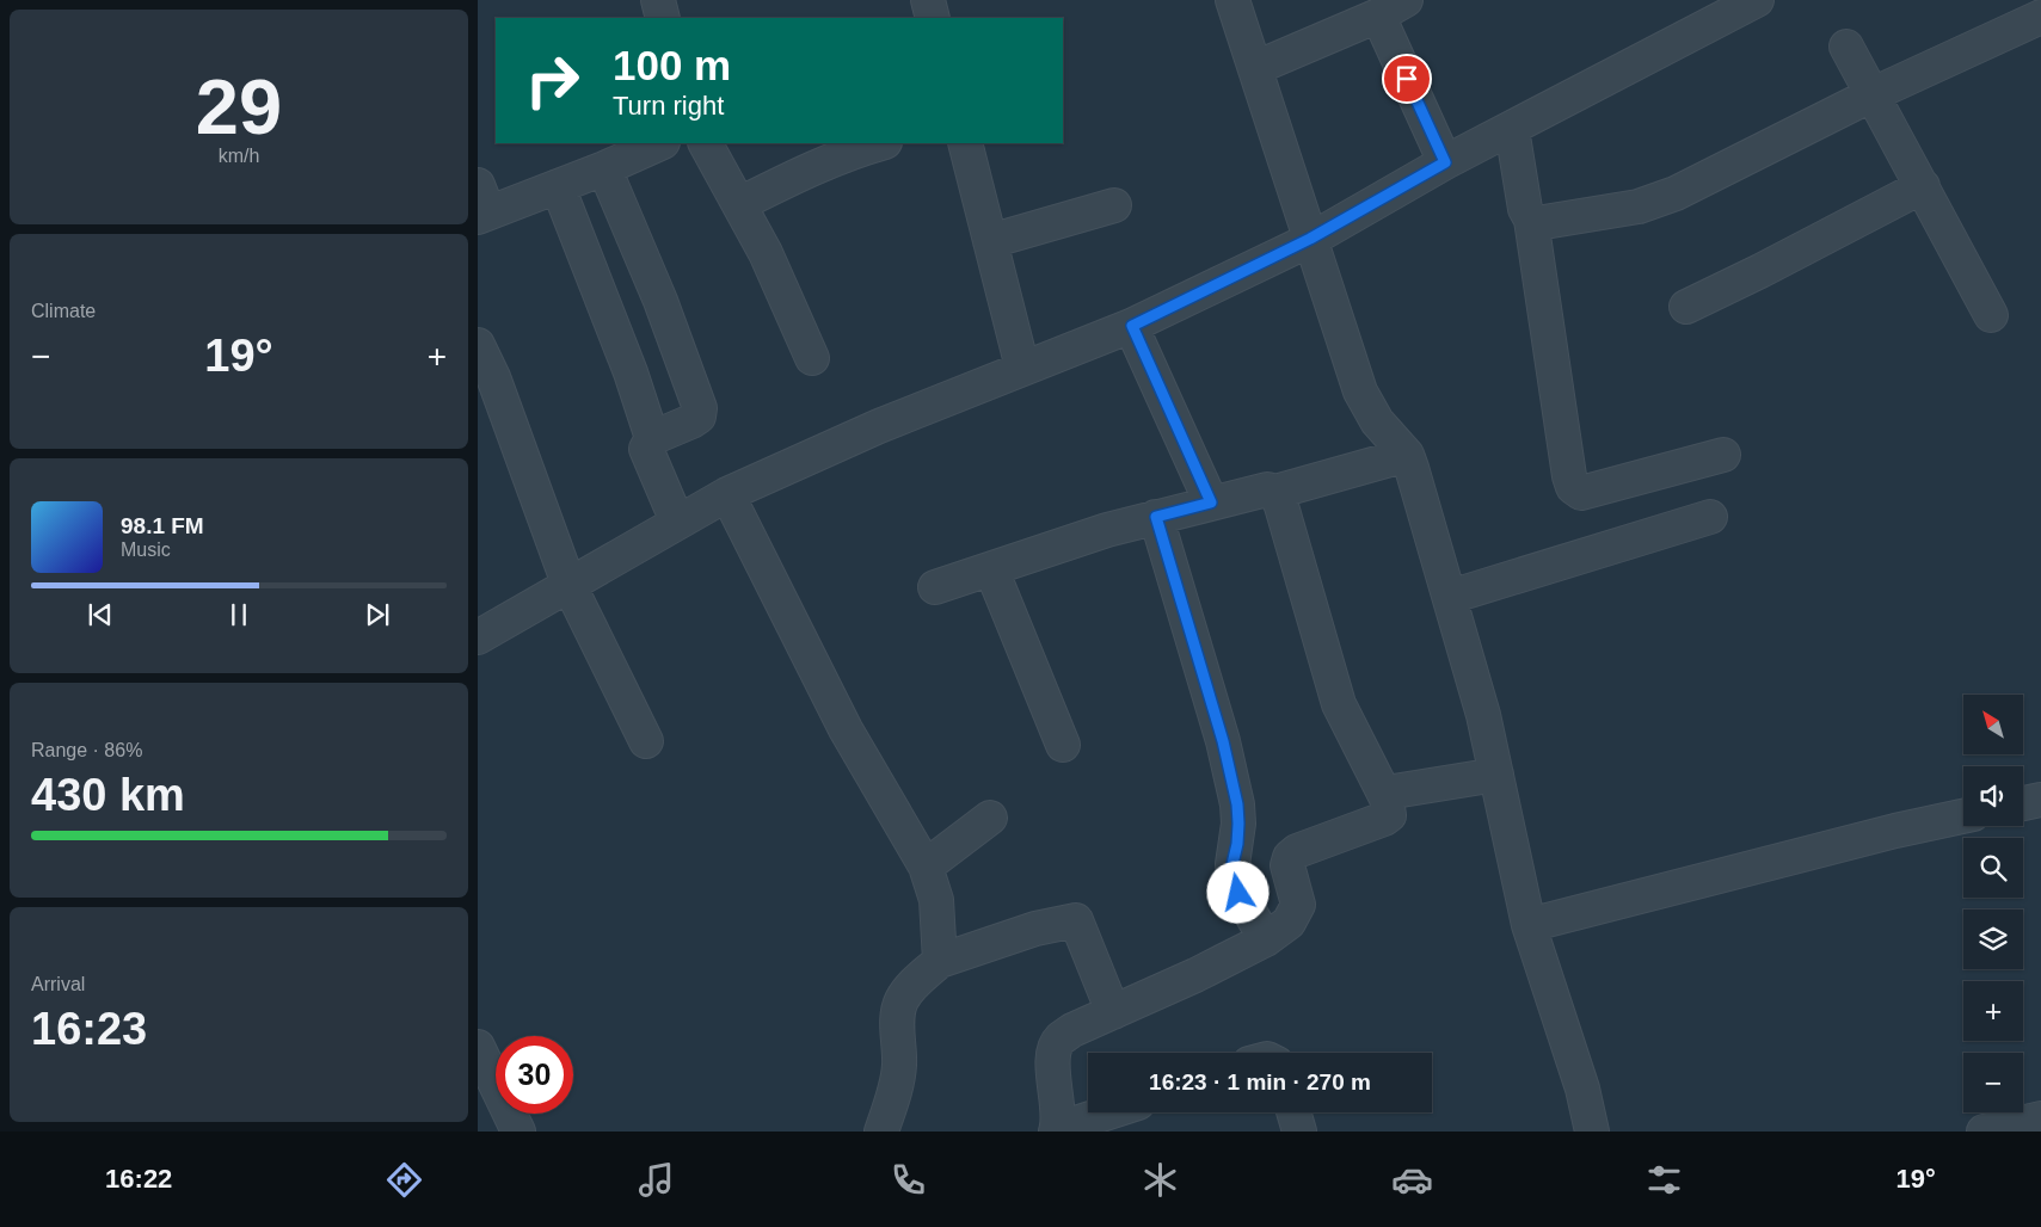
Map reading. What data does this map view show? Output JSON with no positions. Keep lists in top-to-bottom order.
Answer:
{
  "north": "top left",
  "page": {
    "tile": [
      ["29", "km/h"],
      "Climate",
      ["Range · 86%", "430 km"],
      ["Arrival", "16:23"]
    ],
    "turn": ["100 m", "Turn right"],
    "heat": ["−", "19°", "+"],
    "song": ["98.1 FM", "Music"],
    "map_buttons": ["+", "−"],
    "limit": "30",
    "trip": "16:23 · 1 min · 270 m",
    "tabs": ["16:22", "19°"]
  }
}
